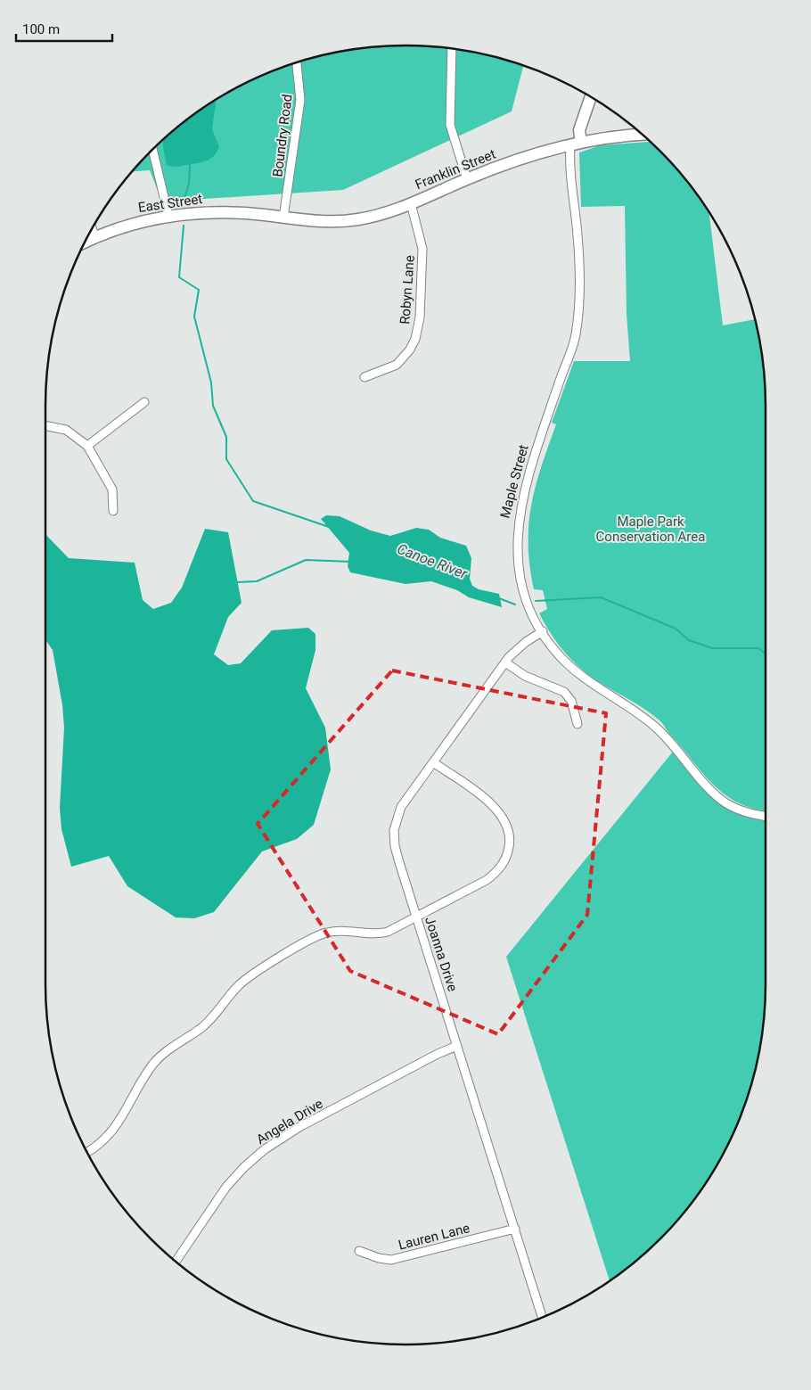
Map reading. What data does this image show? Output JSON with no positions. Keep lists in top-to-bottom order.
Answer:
{
  "streets": {
    "street": [
      "Boundry Road",
      "Franklin Street",
      "East Street",
      "Robyn Lane",
      "Maple Street",
      "Joanna Drive",
      "Angela Drive",
      "Lauren Lane"
    ]
  },
  "crossings": [
    ["Boundry Road", "Franklin Street"],
    ["Franklin Street", "East Street"],
    ["Franklin Street", "Robyn Lane"],
    ["Franklin Street", "Maple Street"],
    ["Maple Street", "Joanna Drive"],
    ["Joanna Drive", "Angela Drive"],
    ["Joanna Drive", "Lauren Lane"]
  ],
  "water": ["Canoe River"],
  "parks": ["Maple Park Conservation Area"],
  "scale_bar": "100 m"
}
